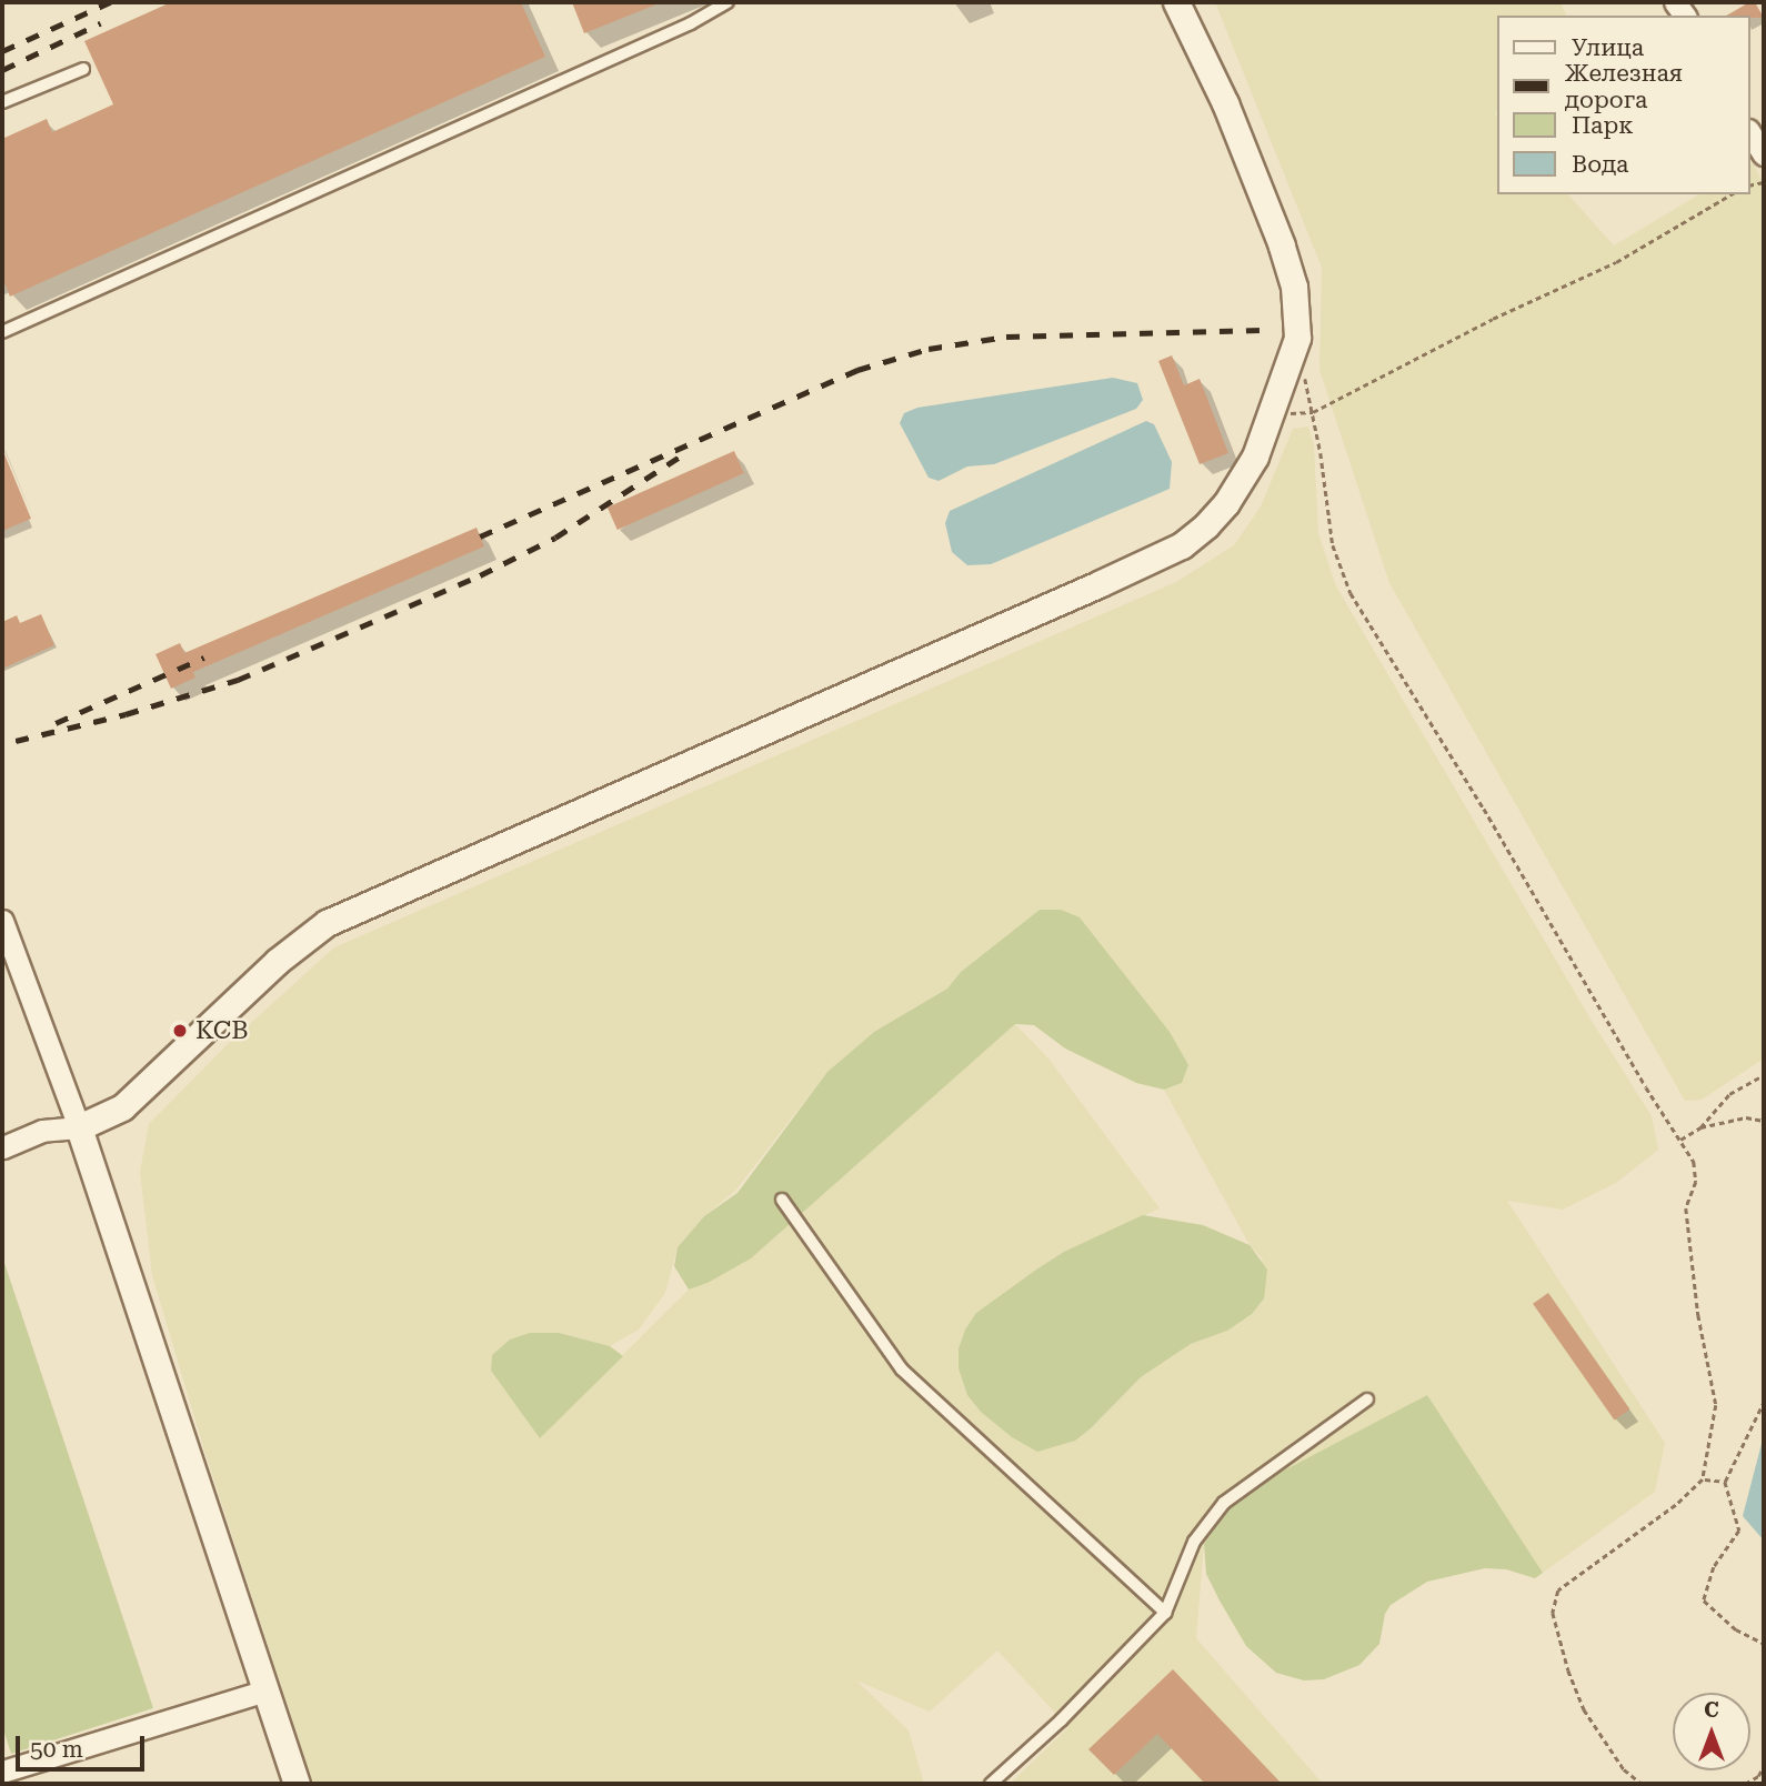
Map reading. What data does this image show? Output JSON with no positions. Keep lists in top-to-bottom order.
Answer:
{
  "places": ["КСВ"],
  "legend": [
    "Улица",
    "Железная дорога",
    "Парк",
    "Вода"
  ],
  "scale_bar": "50 m",
  "north": "top"
}
